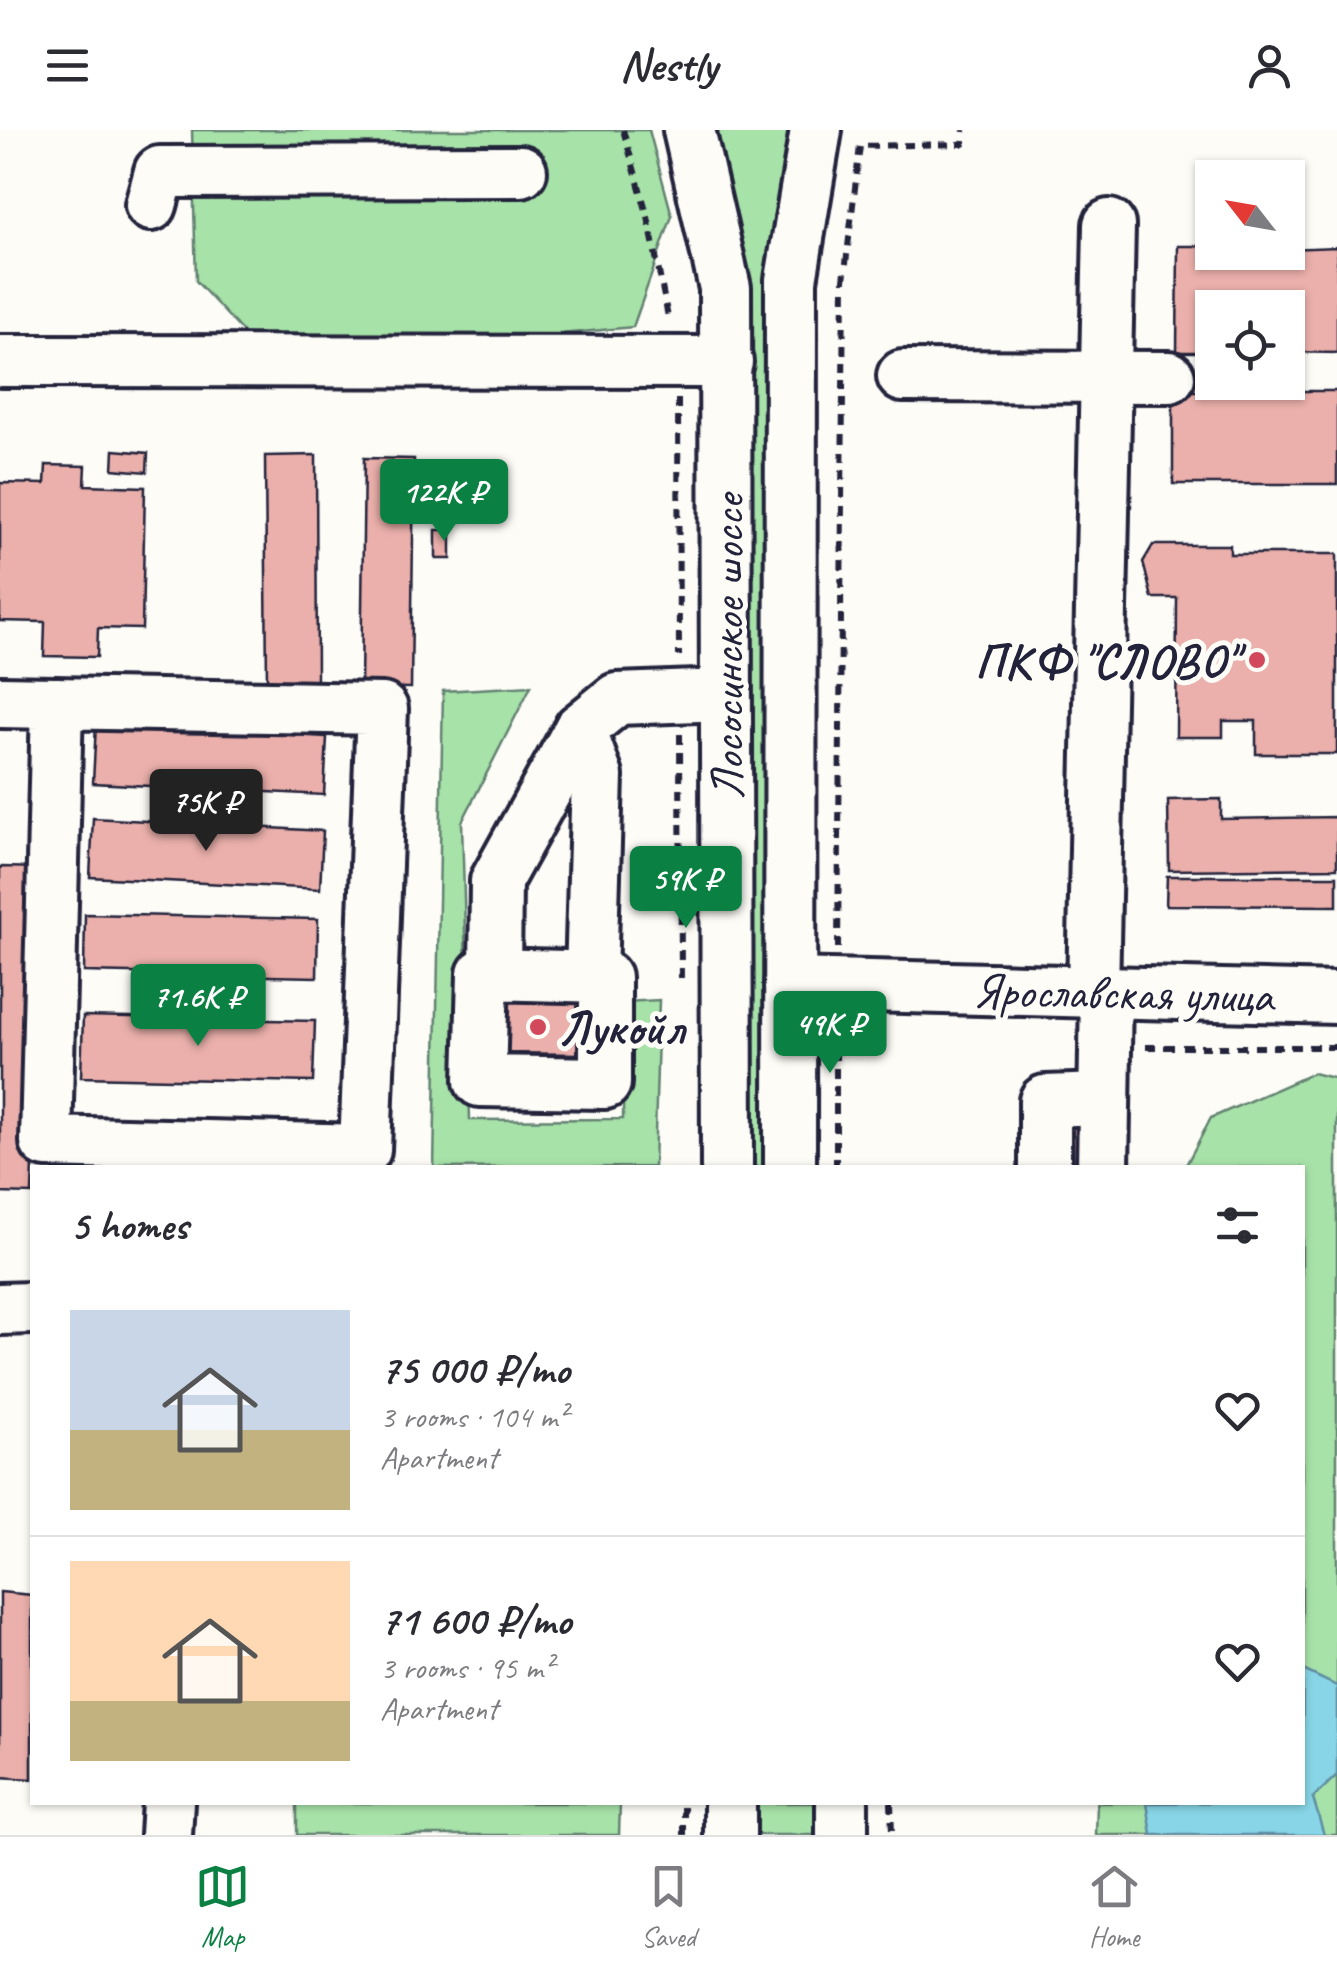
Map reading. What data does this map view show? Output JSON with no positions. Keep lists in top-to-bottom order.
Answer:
{
  "streets": {
    "street": ["Лососинское шоссе", "Ярославская улица"]
  },
  "crossings": [
    ["Лососинское шоссе", "Ярославская улица"]
  ],
  "places": ["ПКФ \"СЛОВО\"", "Лукойл"],
  "north": "top left",
  "page": {
    "header": "Nestly",
    "price": [
      "122K ₽",
      "75K ₽",
      "59K ₽",
      "71.6K ₽",
      "49K ₽"
    ],
    "heading": "5 homes",
    "list": [
      {
        "name": "75 000 ₽/mo",
        "note": "3 rooms · 104 m² · Apartment"
      },
      {
        "name": "71 600 ₽/mo",
        "note": "3 rooms · 95 m² · Apartment"
      }
    ],
    "tabs": ["Map", "Saved", "Home"]
  }
}
